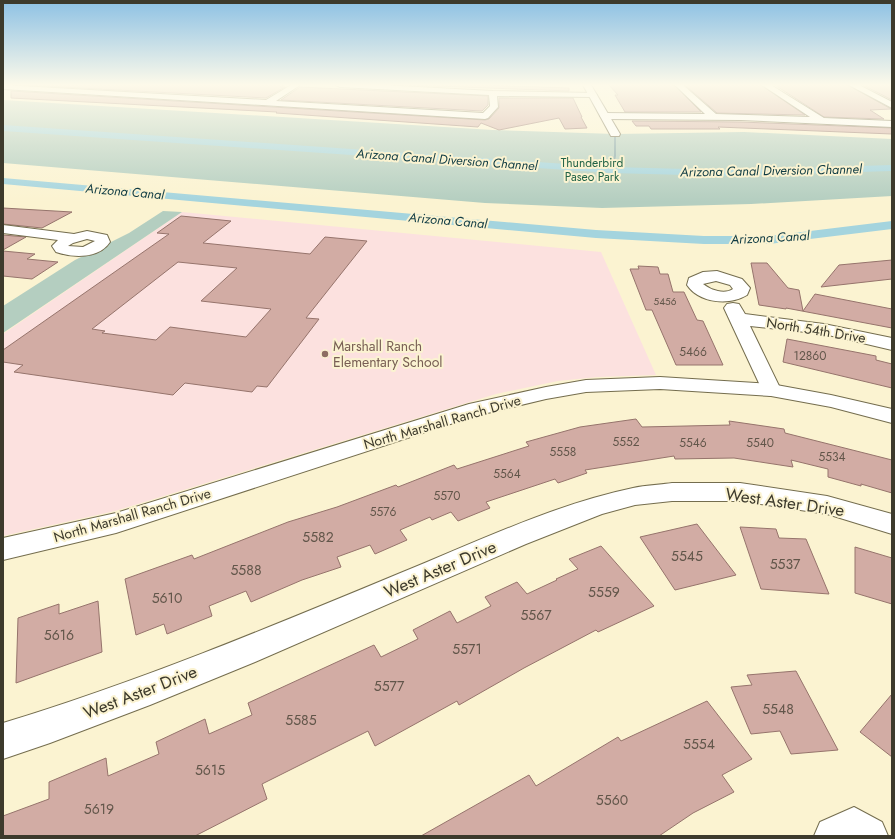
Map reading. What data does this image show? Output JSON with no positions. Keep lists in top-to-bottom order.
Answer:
{
  "streets": {
    "street": ["North 54th Drive", "North Marshall Ranch Drive", "West Aster Drive"]
  },
  "water": ["Arizona Canal Diversion Channel", "Arizona Canal"],
  "parks": ["Thunderbird Paseo Park"],
  "places": ["Marshall Ranch Elementary School"],
  "house_numbers": [
    "5456",
    "5466",
    "12860",
    "5552",
    "5546",
    "5540",
    "5558",
    "5534",
    "5564",
    "5570",
    "5576",
    "5582",
    "5545",
    "5537",
    "5588",
    "5559",
    "5610",
    "5567",
    "5616",
    "5571",
    "5577",
    "5548",
    "5585",
    "5554",
    "5615",
    "5560",
    "5619"
  ]
}
